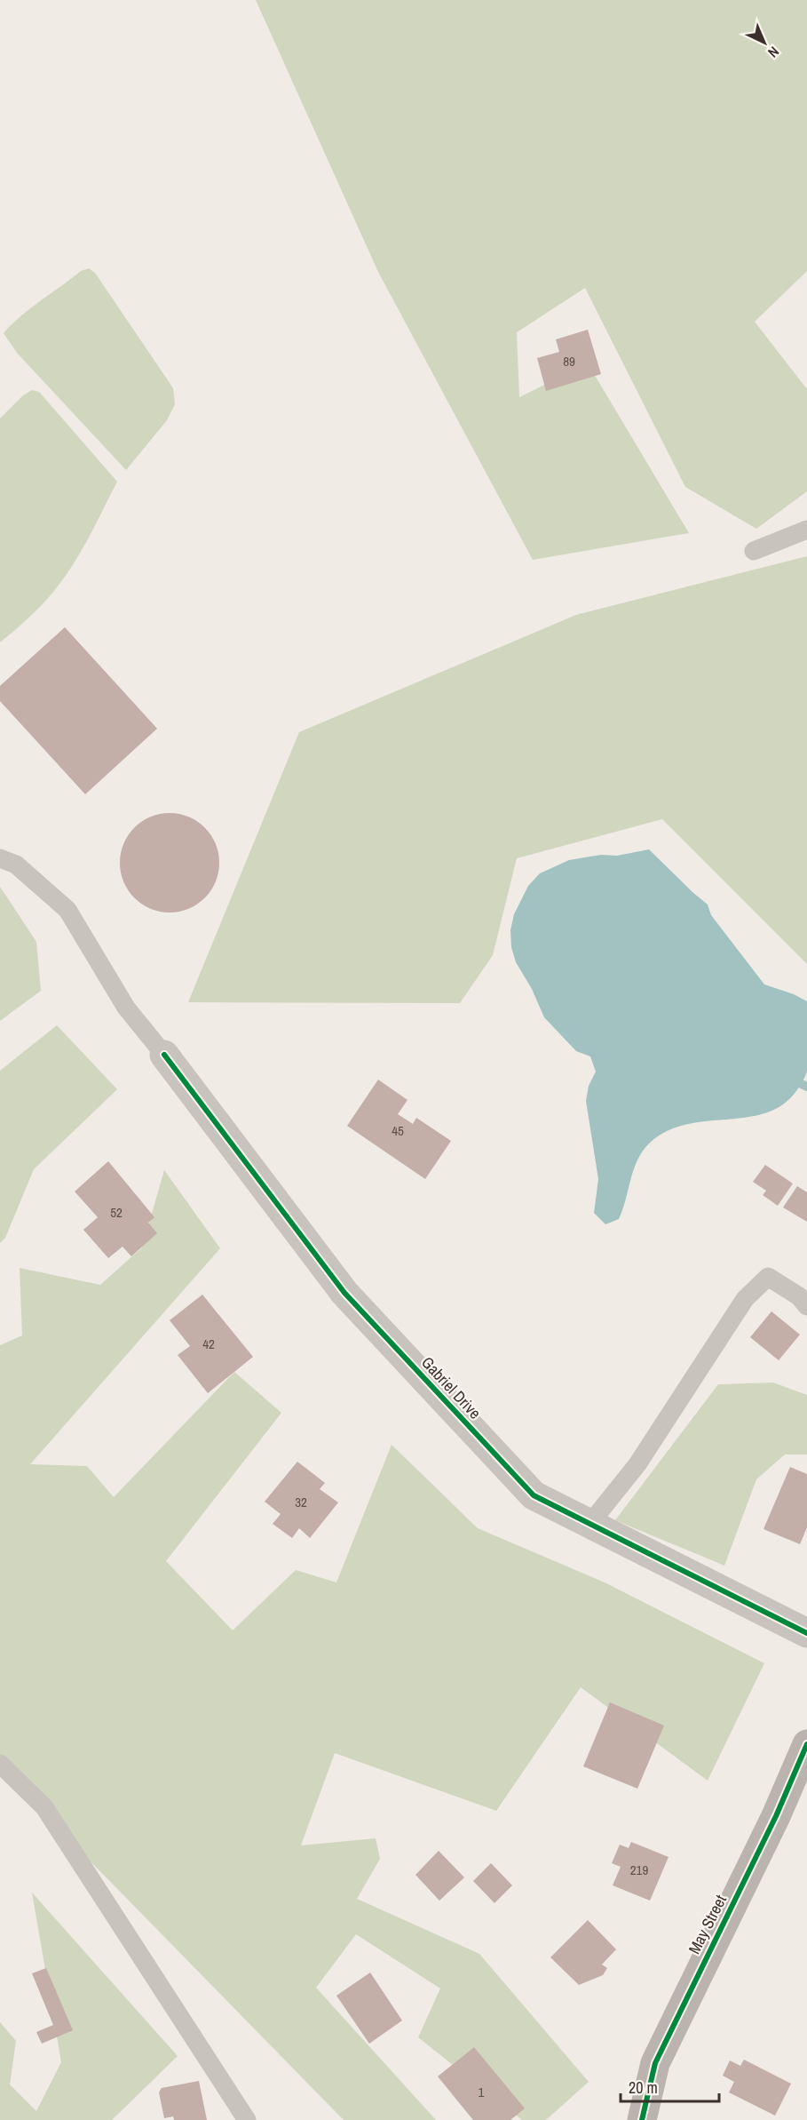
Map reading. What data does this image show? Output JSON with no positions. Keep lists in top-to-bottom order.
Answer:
{
  "streets": {
    "street": ["Gabriel Drive", "May Street"]
  },
  "house_numbers": [
    "89",
    "45",
    "52",
    "42",
    "32",
    "219",
    "1"
  ],
  "scale_bar": "20 m",
  "north": "bottom right"
}
